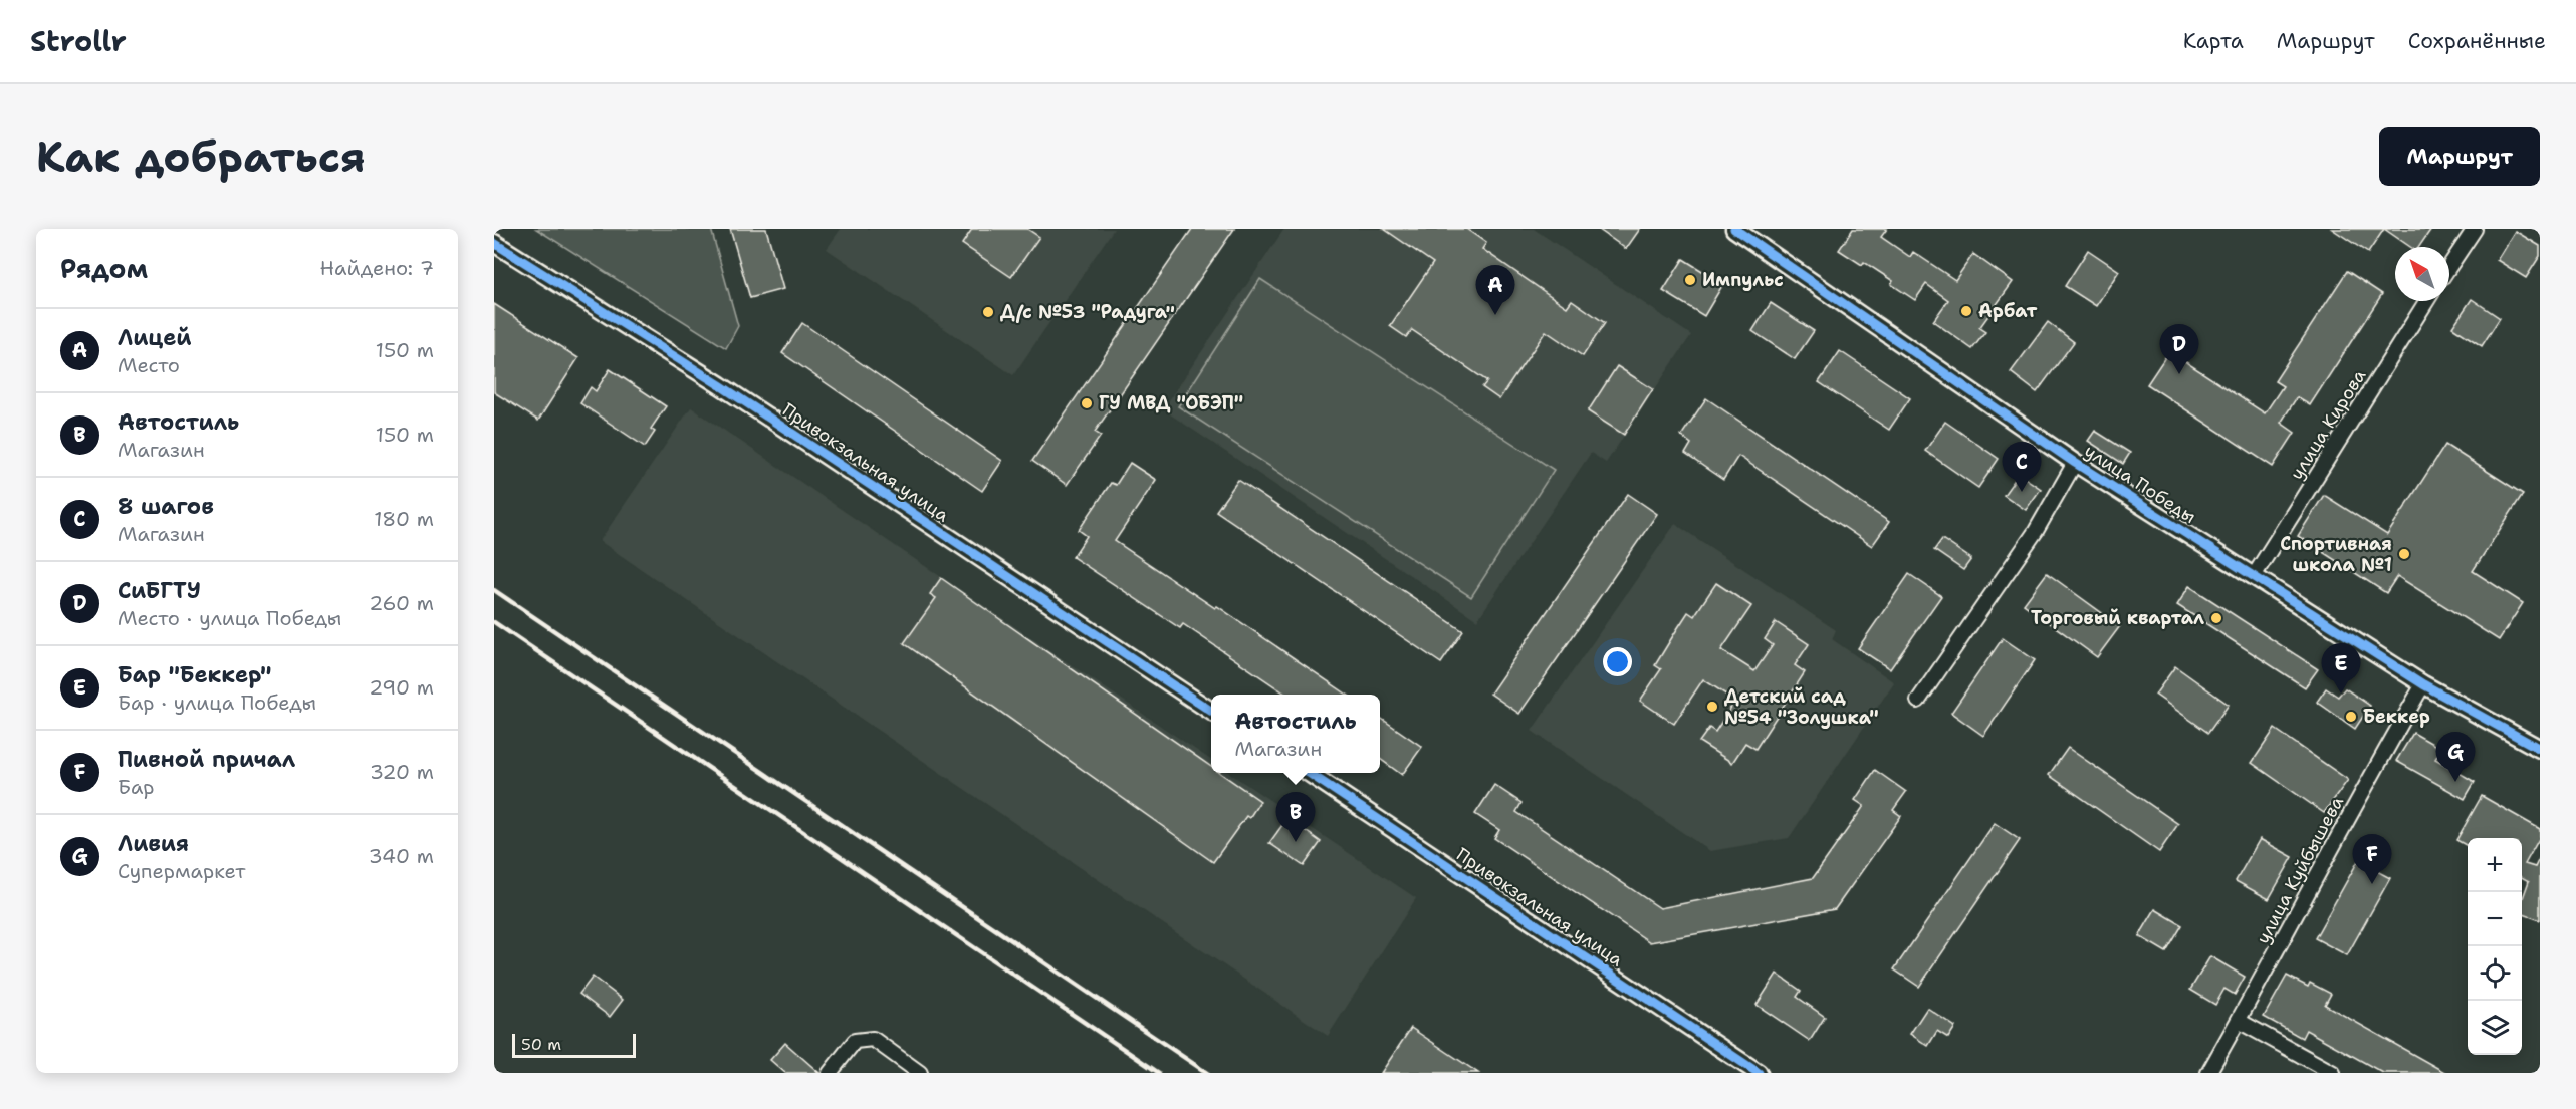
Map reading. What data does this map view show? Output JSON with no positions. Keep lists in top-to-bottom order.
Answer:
{
  "streets": {
    "street": [
      "улица Кирова",
      "Привокзальная улица",
      "улица Победы",
      "улица Куйбышева"
    ]
  },
  "crossings": [
    ["улица Кирова", "улица Победы"],
    ["улица Победы", "улица Куйбышева"]
  ],
  "places": [
    "Импульс",
    "Арбат",
    "Д/с №53 \"Радуга\"",
    "ГУ МВД \"ОБЭП\"",
    "Спортивная школа №1",
    "Торговый квартал",
    "Детский сад №54 \"Золушка\"",
    "Беккер"
  ],
  "scale_bar": "50 m",
  "north": "top left",
  "page": {
    "header": "Strollr",
    "nav": ["Карта", "Маршрут", "Сохранённые"],
    "buttons": "Маршрут",
    "title": "Как добраться",
    "heading": ["Рядом", "Найдено: 7"],
    "pins": [
      "A",
      "D",
      "C",
      "E",
      "G",
      "B",
      "F"
    ],
    "list": [
      {
        "mark": "A",
        "name": "Лицей",
        "note": "Место",
        "value": "150 m"
      },
      {
        "mark": "B",
        "name": "Автостиль",
        "note": "Магазин",
        "value": "150 m"
      },
      {
        "mark": "C",
        "name": "8 шагов",
        "note": "Магазин",
        "value": "180 m"
      },
      {
        "mark": "D",
        "name": "СиБГТУ",
        "note": "Место · улица Победы",
        "value": "260 m"
      },
      {
        "mark": "E",
        "name": "Бар \"Беккер\"",
        "note": "Бар · улица Победы",
        "value": "290 m"
      },
      {
        "mark": "F",
        "name": "Пивной причал",
        "note": "Бар",
        "value": "320 m"
      },
      {
        "mark": "G",
        "name": "Ливия",
        "note": "Супермаркет",
        "value": "340 m"
      }
    ],
    "popup": ["Автостиль", "Магазин"],
    "map_buttons": ["+", "−"],
    "scale": "50 m"
  }
}
